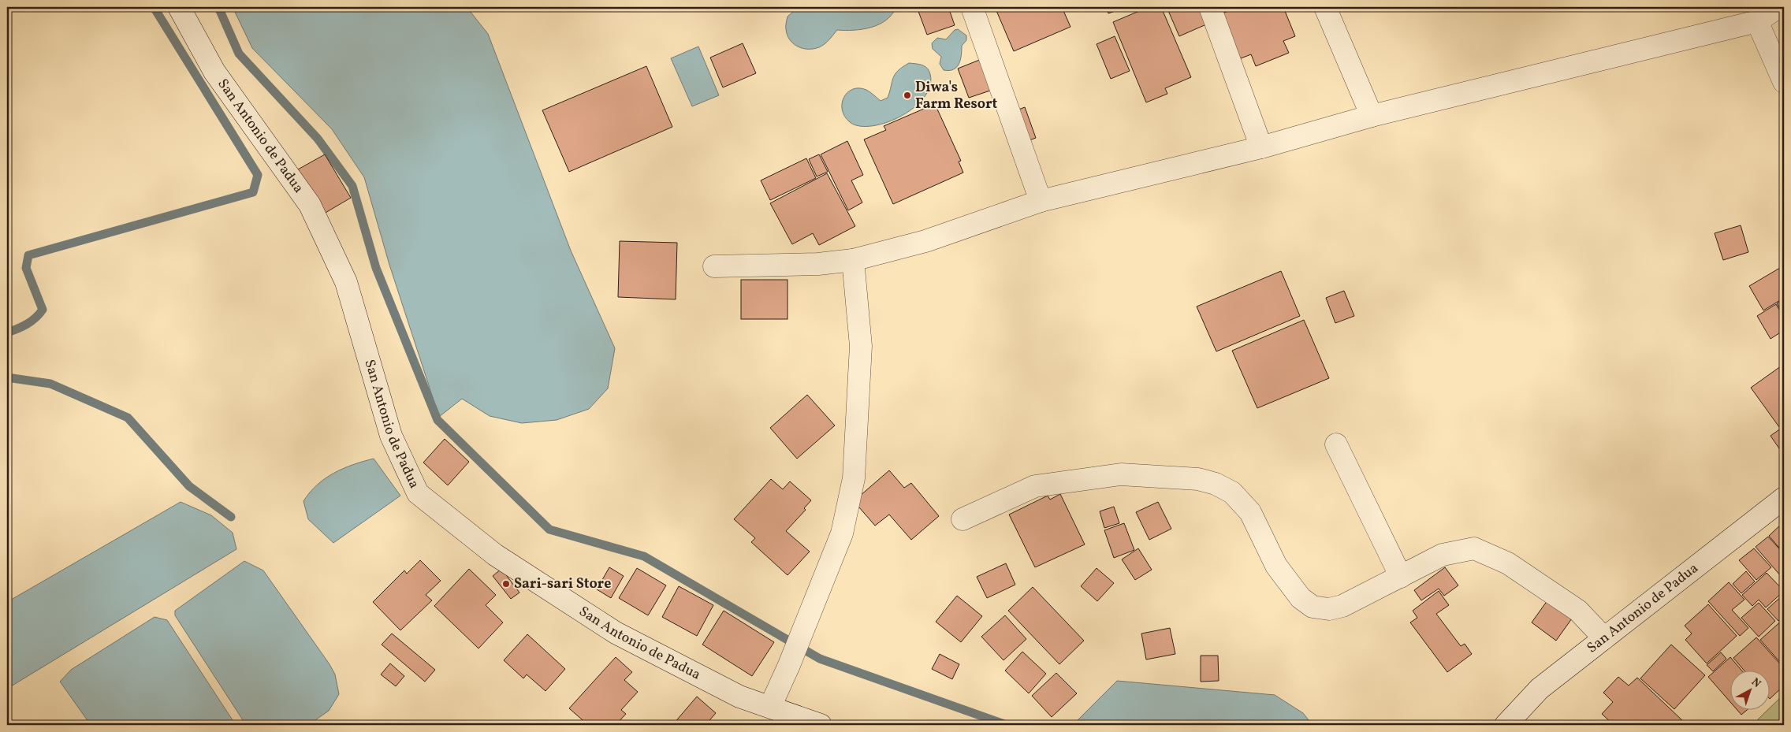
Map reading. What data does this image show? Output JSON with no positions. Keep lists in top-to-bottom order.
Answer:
{
  "streets": {
    "street": ["San Antonio de Padua"]
  },
  "places": ["Diwa's Farm Resort", "Sari-sari Store"],
  "north": "top right"
}
